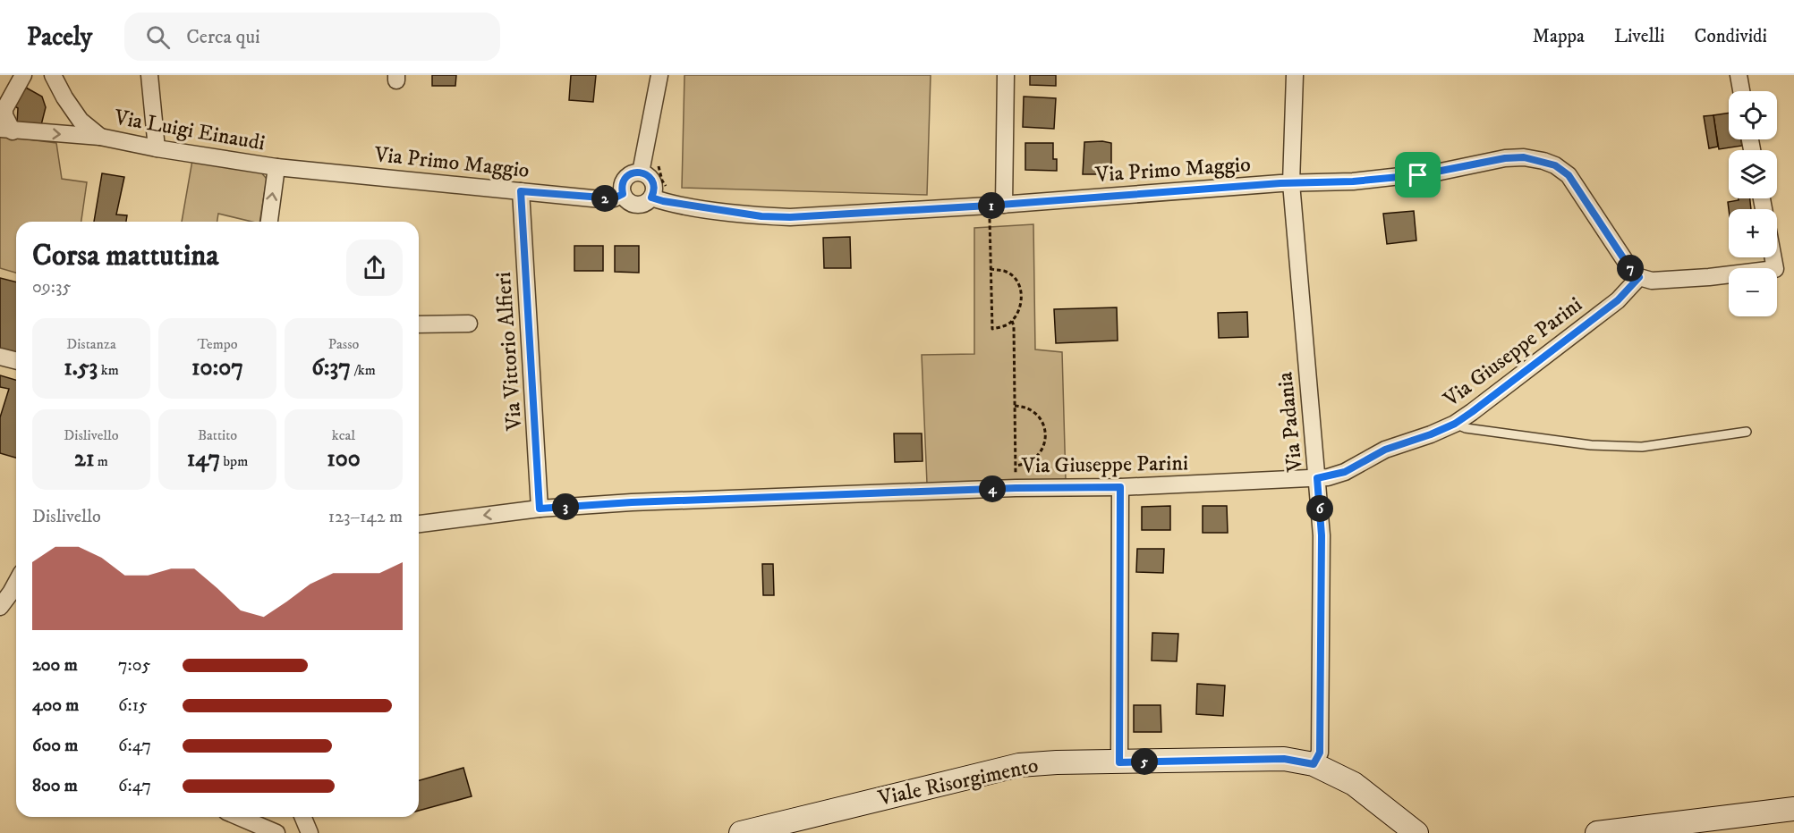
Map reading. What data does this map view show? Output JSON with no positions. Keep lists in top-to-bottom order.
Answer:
{
  "streets": {
    "street": [
      "Via Luigi Einaudi",
      "Via Primo Maggio",
      "Via Vittorio Alfieri",
      "Via Giuseppe Parini",
      "Via Padania",
      "Viale Risorgimento"
    ]
  },
  "crossings": [
    ["Via Luigi Einaudi", "Via Primo Maggio"],
    ["Via Primo Maggio", "Via Vittorio Alfieri"],
    ["Via Primo Maggio", "Via Giuseppe Parini"],
    ["Via Primo Maggio", "Via Padania"],
    ["Via Vittorio Alfieri", "Via Giuseppe Parini"],
    ["Via Giuseppe Parini", "Via Padania"],
    ["Via Padania", "Viale Risorgimento"]
  ],
  "page": {
    "header": "Pacely",
    "search": "Cerca qui",
    "nav": ["Mappa", "Livelli", "Condividi"],
    "map_buttons": ["+", "−"],
    "pins": [
      "2",
      "1",
      "7",
      "4",
      "3",
      "6",
      "5"
    ],
    "heading": ["Corsa mattutina", "09:35"],
    "stats": [
      ["Distanza", "1.53 km"],
      ["Tempo", "10:07"],
      ["Passo", "6:37 /km"],
      ["Dislivello", "21 m"],
      ["Battito", "147 bpm"],
      ["kcal", "100"]
    ],
    "chart": ["Dislivello", "123–142 m"],
    "list": [
      {
        "name": "200 m",
        "note": "7:05"
      },
      {
        "name": "400 m",
        "note": "6:15"
      },
      {
        "name": "600 m",
        "note": "6:47"
      },
      {
        "name": "800 m",
        "note": "6:47"
      }
    ]
  }
}
